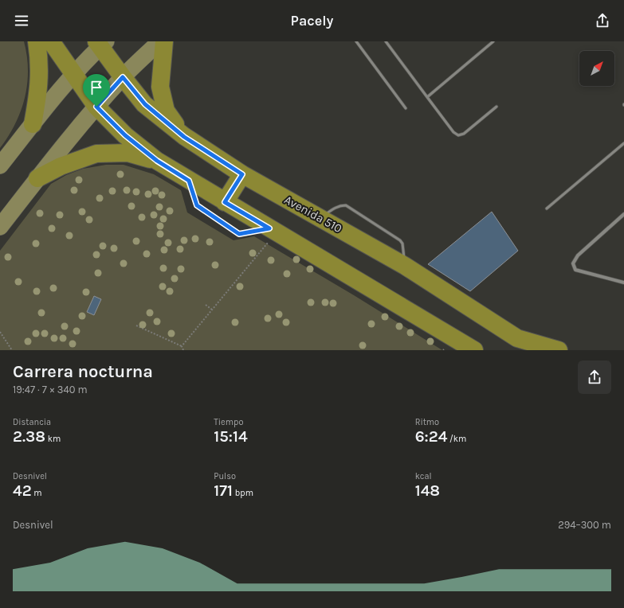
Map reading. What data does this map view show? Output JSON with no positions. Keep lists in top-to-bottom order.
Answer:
{
  "streets": {
    "main road": ["Avenida 510"]
  },
  "north": "top right",
  "page": {
    "header": "Pacely",
    "heading": ["Carrera nocturna", "19:47 · 7 × 340 m"],
    "stats": [
      ["Distancia", "2.38 km"],
      ["Tiempo", "15:14"],
      ["Ritmo", "6:24 /km"],
      ["Desnivel", "42 m"],
      ["Pulso", "171 bpm"],
      ["kcal", "148"]
    ],
    "chart": ["Desnivel", "294–300 m"]
  }
}
